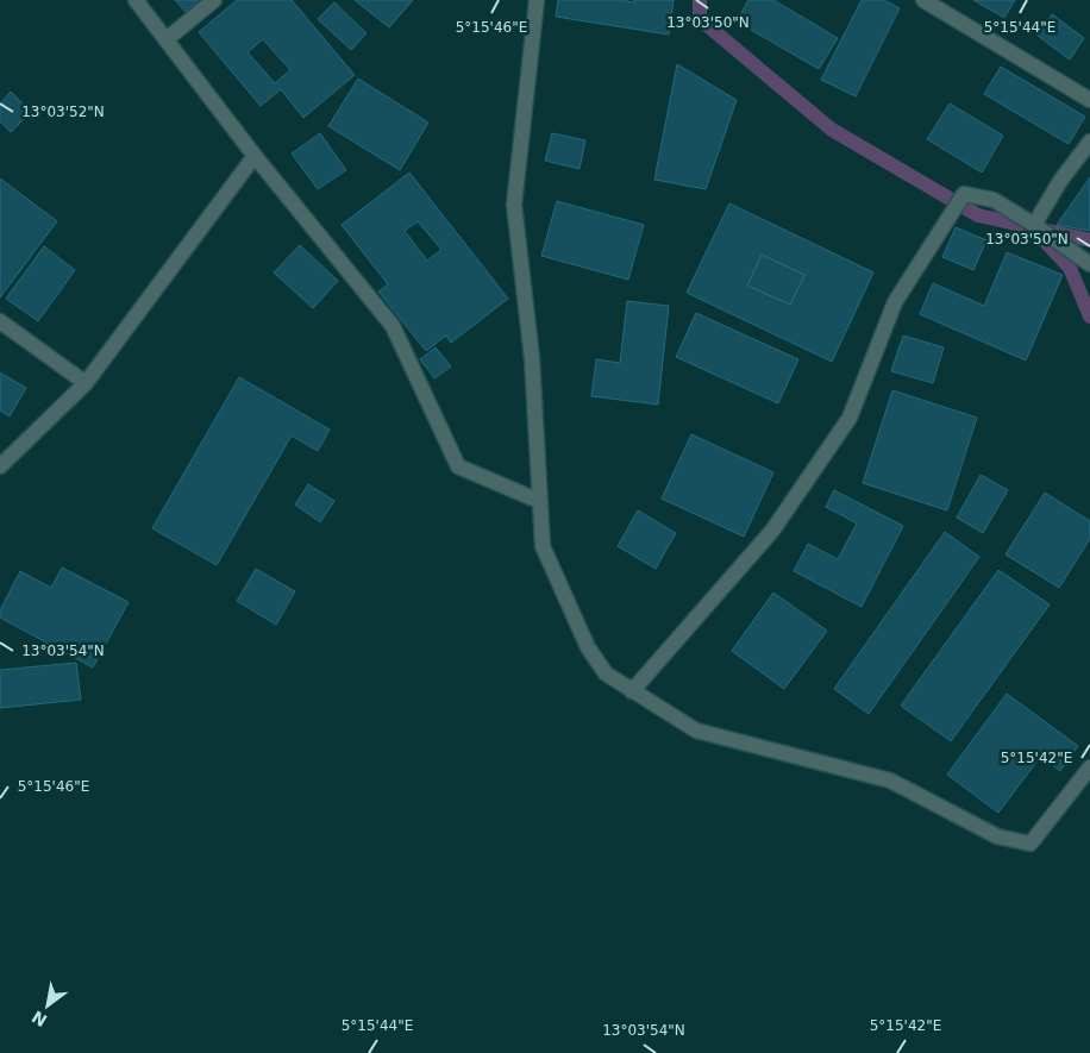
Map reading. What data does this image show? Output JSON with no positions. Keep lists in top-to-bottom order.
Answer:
{
  "north": "bottom left",
  "coordinates": [
    "13°03'50\"N",
    "5°15'46\"E",
    "5°15'44\"E",
    "13°03'52\"N",
    "13°03'54\"N",
    "5°15'42\"E"
  ]
}
